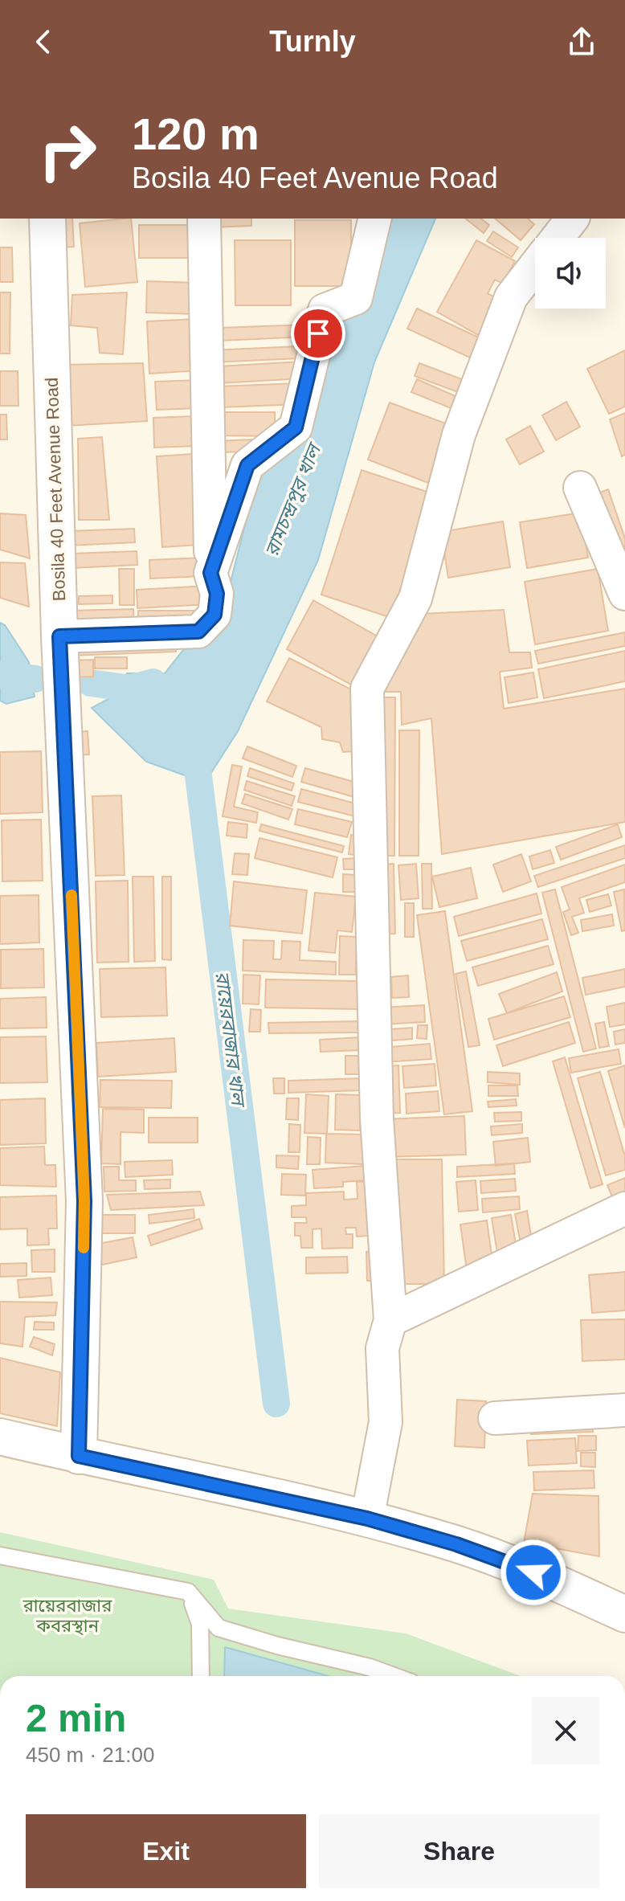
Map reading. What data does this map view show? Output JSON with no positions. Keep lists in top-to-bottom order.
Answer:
{
  "streets": {
    "street": ["Bosila 40 Feet Avenue Road"]
  },
  "water": ["রামচন্দ্রপুর খাল", "রায়েরবাজার খাল"],
  "parks": ["রায়েরবাজার কবরস্থান"],
  "page": {
    "header": "Turnly",
    "turn": ["120 m", "Bosila 40 Feet Avenue Road"],
    "heading": ["2 min", "450 m · 21:00"],
    "buttons": ["Exit", "Share"]
  }
}
